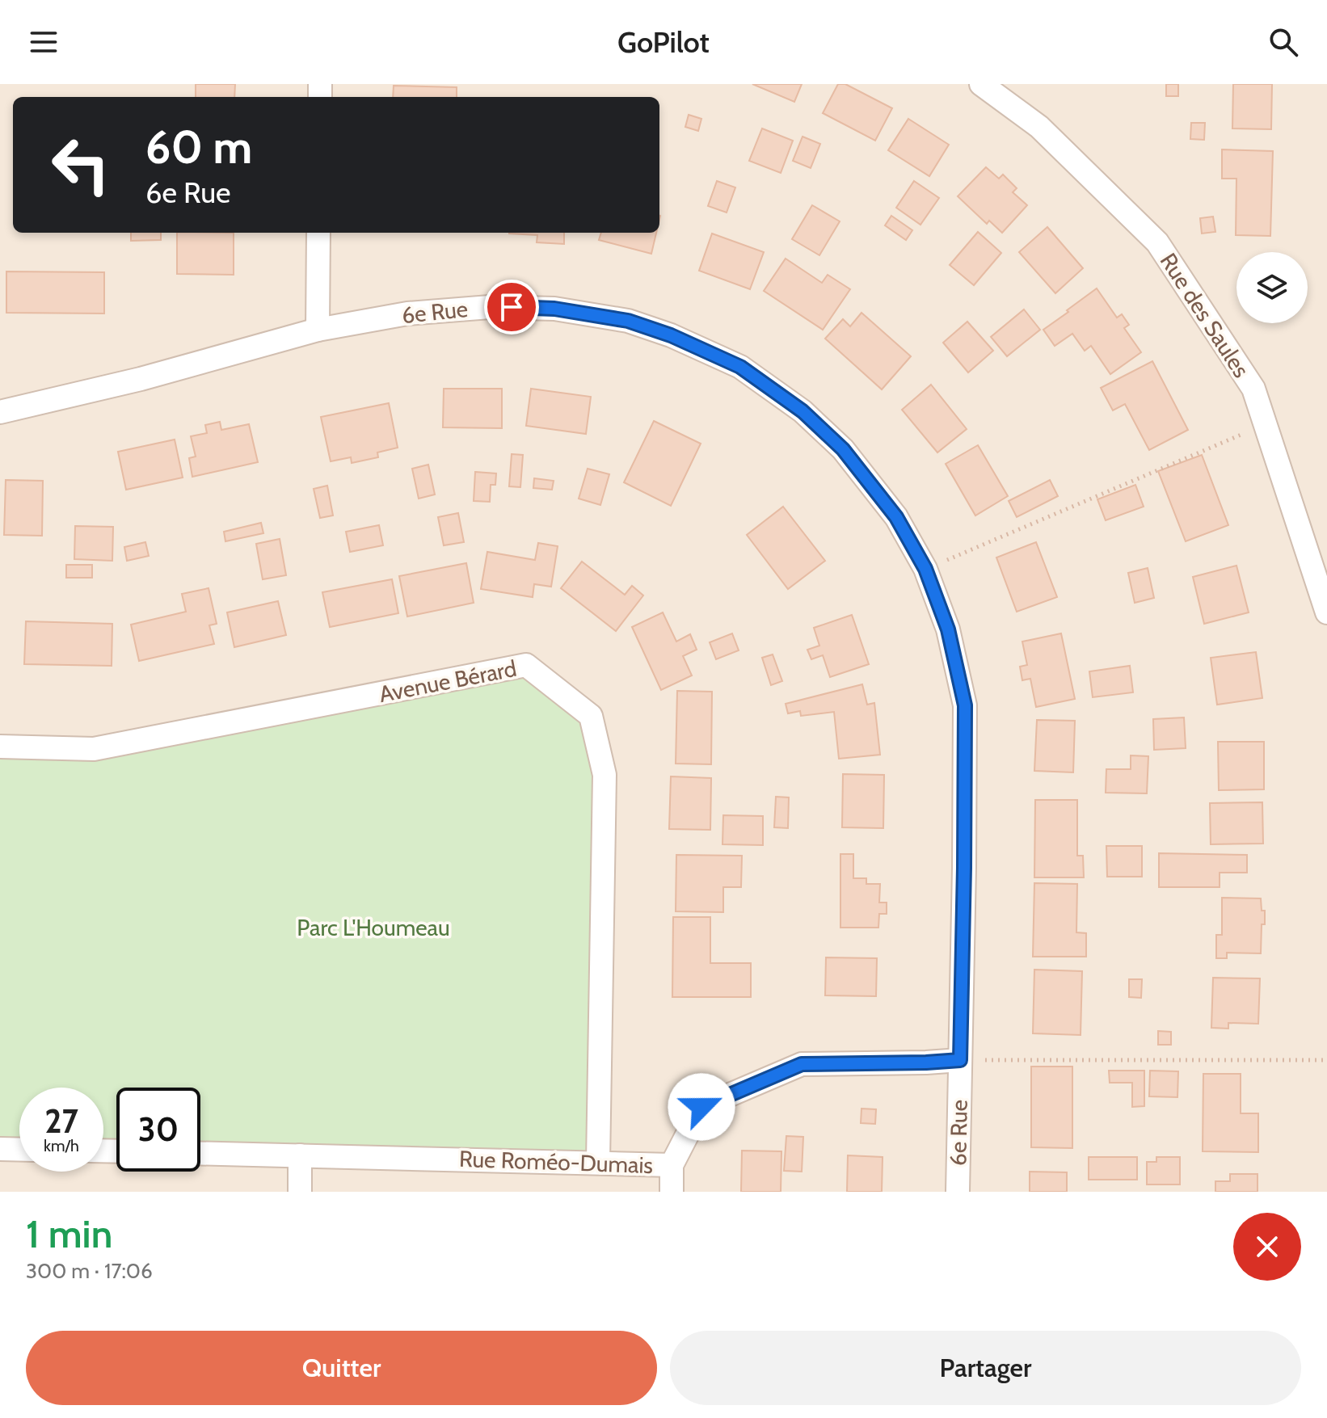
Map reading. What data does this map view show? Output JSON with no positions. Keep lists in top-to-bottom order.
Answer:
{
  "streets": {
    "street": [
      "6e Rue",
      "Rue des Saules",
      "Avenue Bérard",
      "Rue Roméo-Dumais"
    ]
  },
  "crossings": [
    ["6e Rue", "Rue Roméo-Dumais"],
    ["Avenue Bérard", "Rue Roméo-Dumais"]
  ],
  "parks": ["Parc L'Houmeau"],
  "page": {
    "header": "GoPilot",
    "turn": ["60 m", "6e Rue"],
    "speed": "27 km/h",
    "limit": "30",
    "heading": ["1 min", "300 m · 17:06"],
    "buttons": ["Quitter", "Partager"]
  }
}
